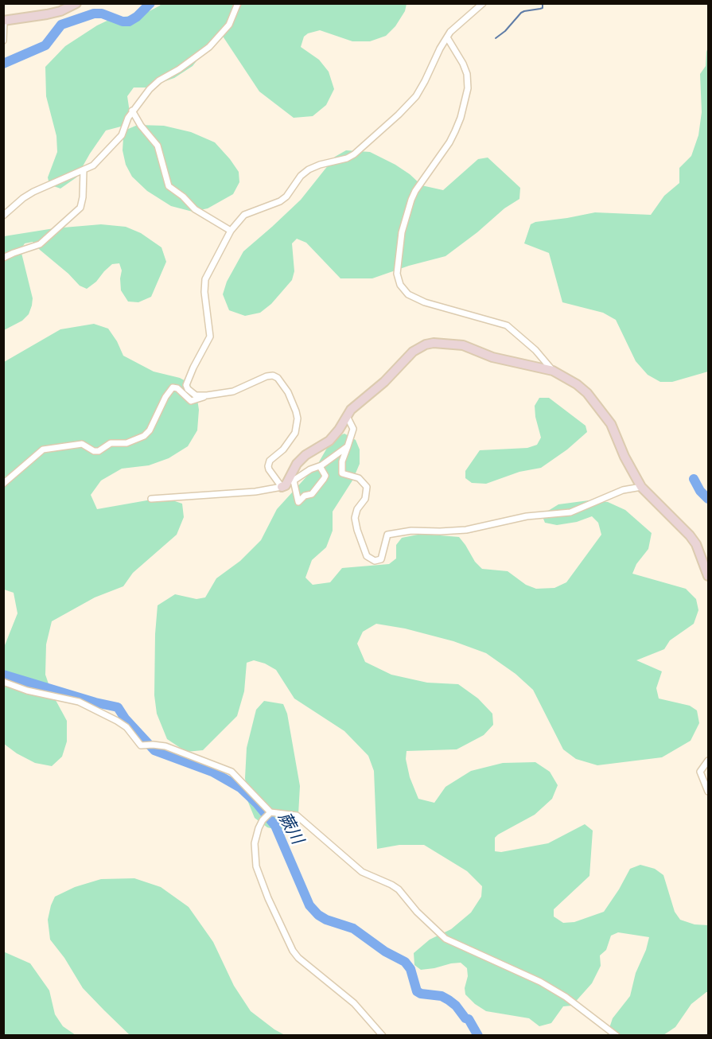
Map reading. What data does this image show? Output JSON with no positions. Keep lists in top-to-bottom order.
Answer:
{
  "water": ["蕨川"]
}
